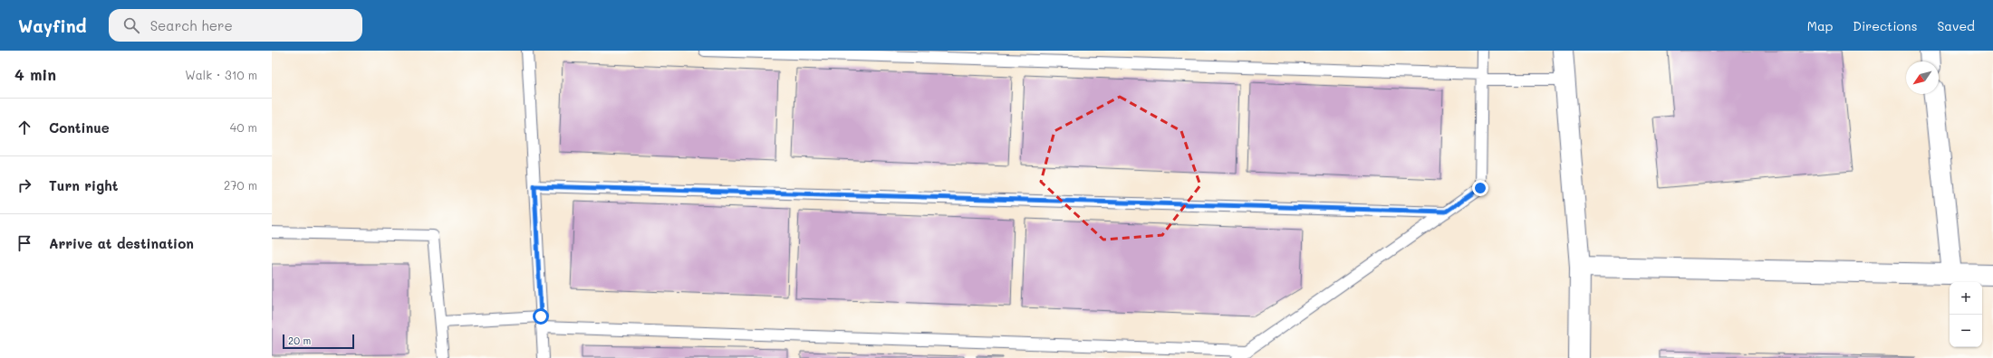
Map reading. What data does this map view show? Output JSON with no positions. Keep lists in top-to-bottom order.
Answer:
{
  "scale_bar": "20 m",
  "north": "bottom left",
  "page": {
    "header": "Wayfind",
    "search": "Search here",
    "nav": ["Map", "Directions", "Saved"],
    "heading": ["4 min", "Walk · 310 m"],
    "list": [
      ["Continue", "40 m"],
      ["Turn right", "270 m"],
      "Arrive at destination"
    ],
    "map_buttons": ["+", "−"],
    "scale": "20 m"
  }
}
